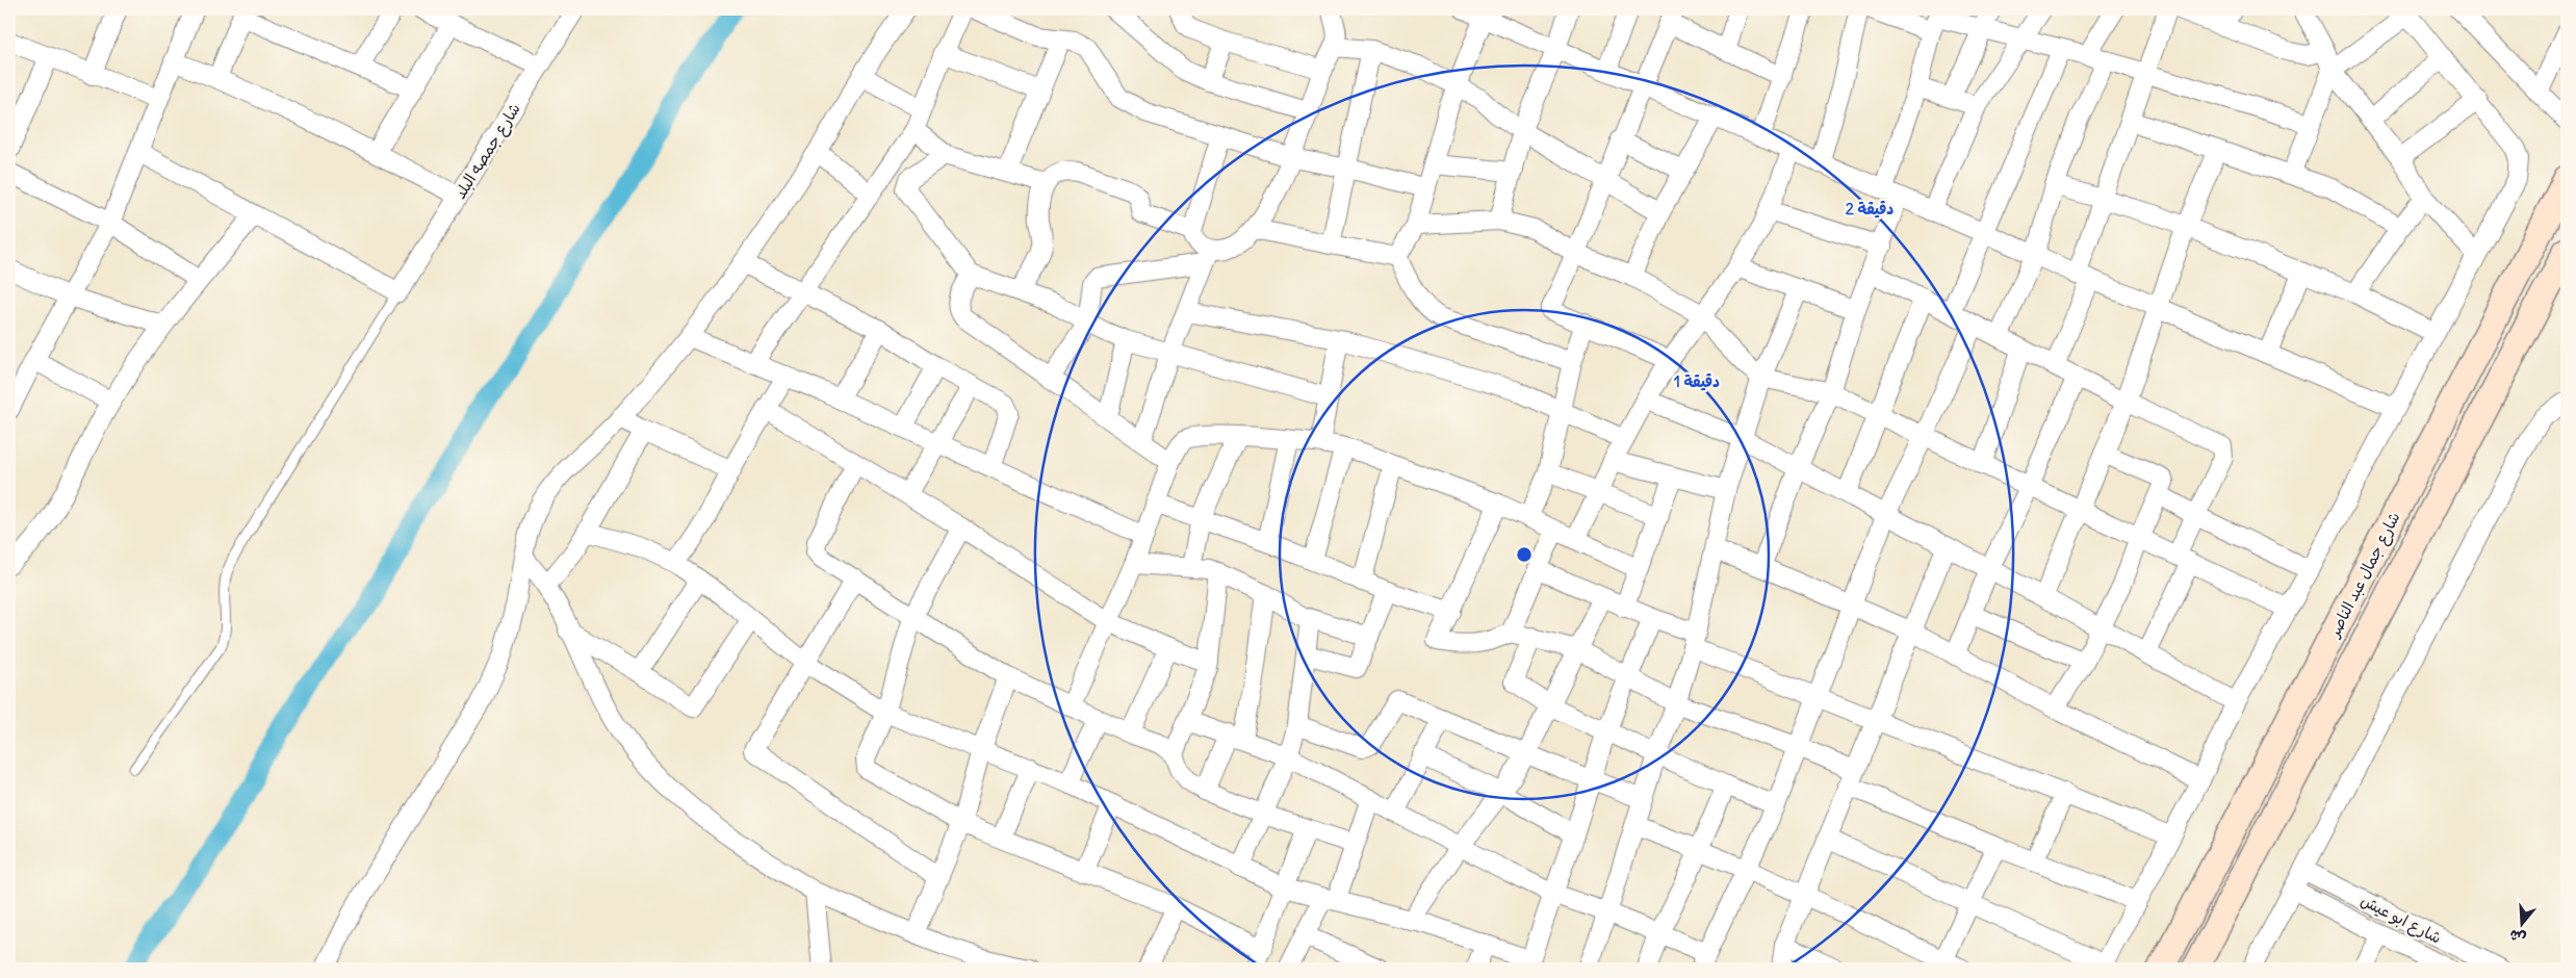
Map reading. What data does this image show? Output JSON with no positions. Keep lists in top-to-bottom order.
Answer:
{
  "streets": {
    "main road": ["شارع جمال عبد الناصر"],
    "street": ["شارع جمصه البلد", "شارع ابو عيش"]
  },
  "north": "bottom",
  "rings": ["2 دقيقة", "1 دقيقة"]
}
